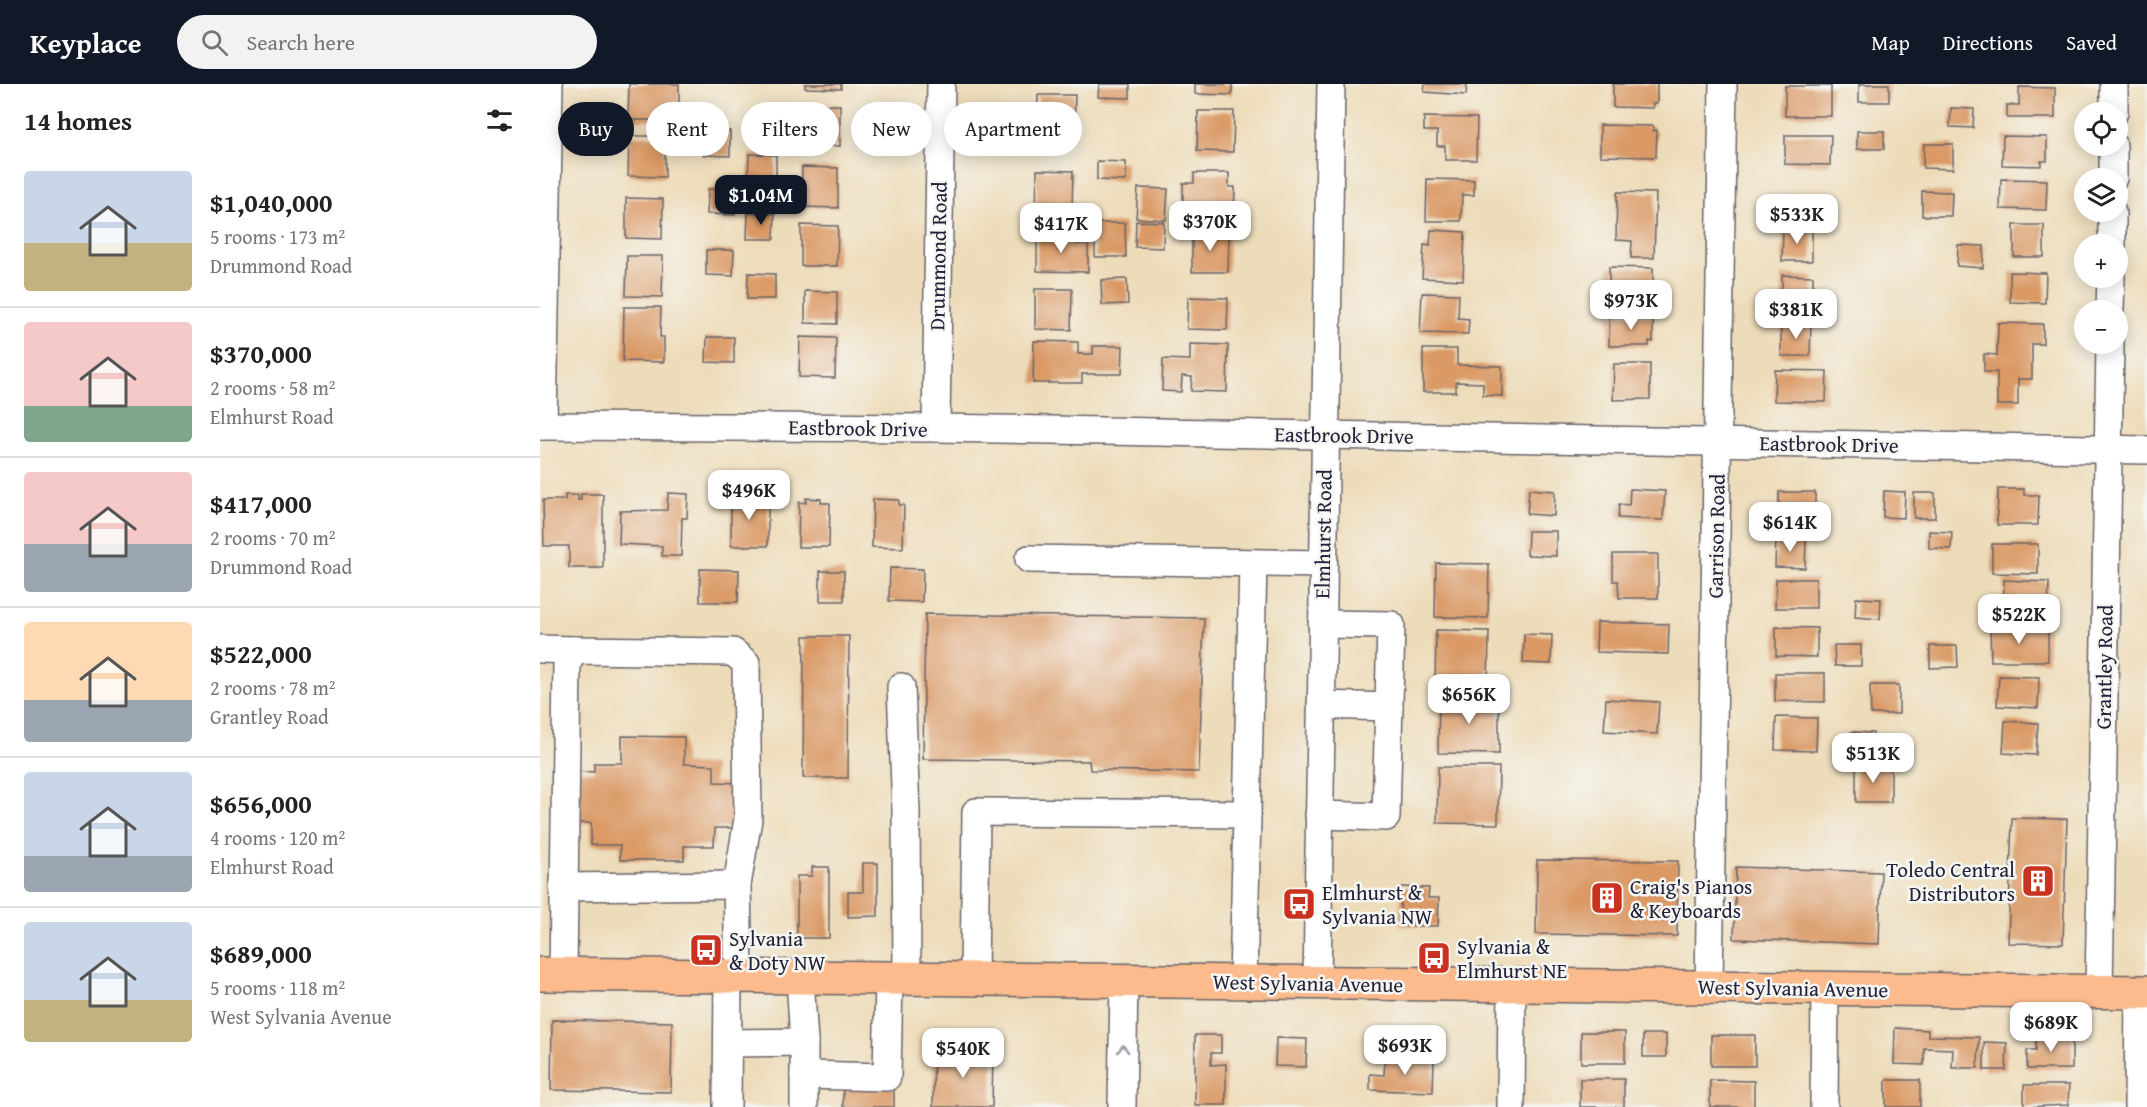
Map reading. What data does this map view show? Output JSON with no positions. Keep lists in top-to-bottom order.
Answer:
{
  "streets": {
    "main road": ["West Sylvania Avenue"],
    "street": [
      "Drummond Road",
      "Eastbrook Drive",
      "Elmhurst Road",
      "Garrison Road",
      "Grantley Road"
    ]
  },
  "crossings": [
    ["Drummond Road", "Eastbrook Drive"],
    ["Eastbrook Drive", "Elmhurst Road"],
    ["Eastbrook Drive", "Garrison Road"],
    ["Eastbrook Drive", "Grantley Road"],
    ["Elmhurst Road", "West Sylvania Avenue"],
    ["Garrison Road", "West Sylvania Avenue"],
    ["Grantley Road", "West Sylvania Avenue"]
  ],
  "places": {
    "building": ["Toledo Central Distributors", "Craig's Pianos & Keyboards"],
    "bus stop": ["Elmhurst & Sylvania NW", "Sylvania & Doty NW", "Sylvania & Elmhurst NE"]
  },
  "page": {
    "header": "Keyplace",
    "search": "Search here",
    "nav": ["Map", "Directions", "Saved"],
    "heading": "14 homes",
    "map_buttons": ["+", "−"],
    "chip": [
      "Buy",
      "Rent",
      "Filters",
      "New",
      "Apartment"
    ],
    "list": [
      {
        "name": "$1,040,000",
        "note": "5 rooms · 173 m² · Drummond Road"
      },
      {
        "name": "$370,000",
        "note": "2 rooms · 58 m² · Elmhurst Road"
      },
      {
        "name": "$417,000",
        "note": "2 rooms · 70 m² · Drummond Road"
      },
      {
        "name": "$522,000",
        "note": "2 rooms · 78 m² · Grantley Road"
      },
      {
        "name": "$656,000",
        "note": "4 rooms · 120 m² · Elmhurst Road"
      },
      {
        "name": "$689,000",
        "note": "5 rooms · 118 m² · West Sylvania Avenue"
      }
    ],
    "price": [
      "$1.04M",
      "$533K",
      "$370K",
      "$417K",
      "$973K",
      "$381K",
      "$496K",
      "$614K",
      "$522K",
      "$656K",
      "$513K",
      "$689K",
      "$693K",
      "$540K"
    ]
  }
}
